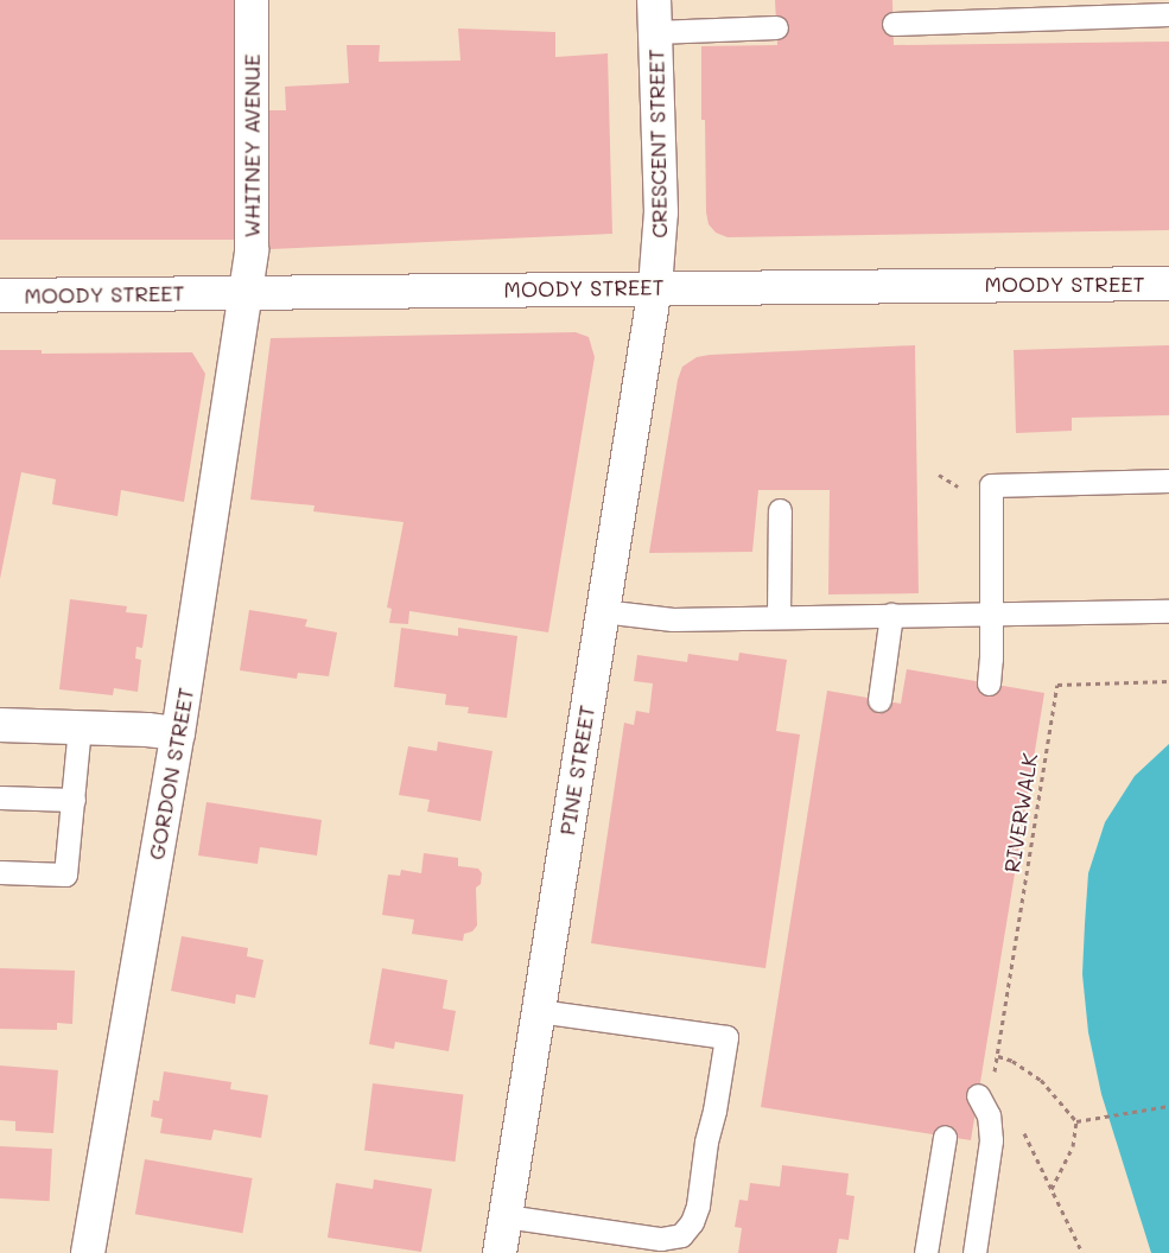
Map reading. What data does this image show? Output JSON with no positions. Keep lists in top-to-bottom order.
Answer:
{
  "streets": {
    "street": [
      "CRESCENT STREET",
      "WHITNEY AVENUE",
      "MOODY STREET",
      "PINE STREET",
      "GORDON STREET"
    ],
    "path": ["RIVERWALK"]
  },
  "crossings": [
    ["CRESCENT STREET", "MOODY STREET"],
    ["CRESCENT STREET", "PINE STREET"],
    ["WHITNEY AVENUE", "MOODY STREET"],
    ["WHITNEY AVENUE", "GORDON STREET"],
    ["MOODY STREET", "PINE STREET"],
    ["MOODY STREET", "GORDON STREET"]
  ]
}
